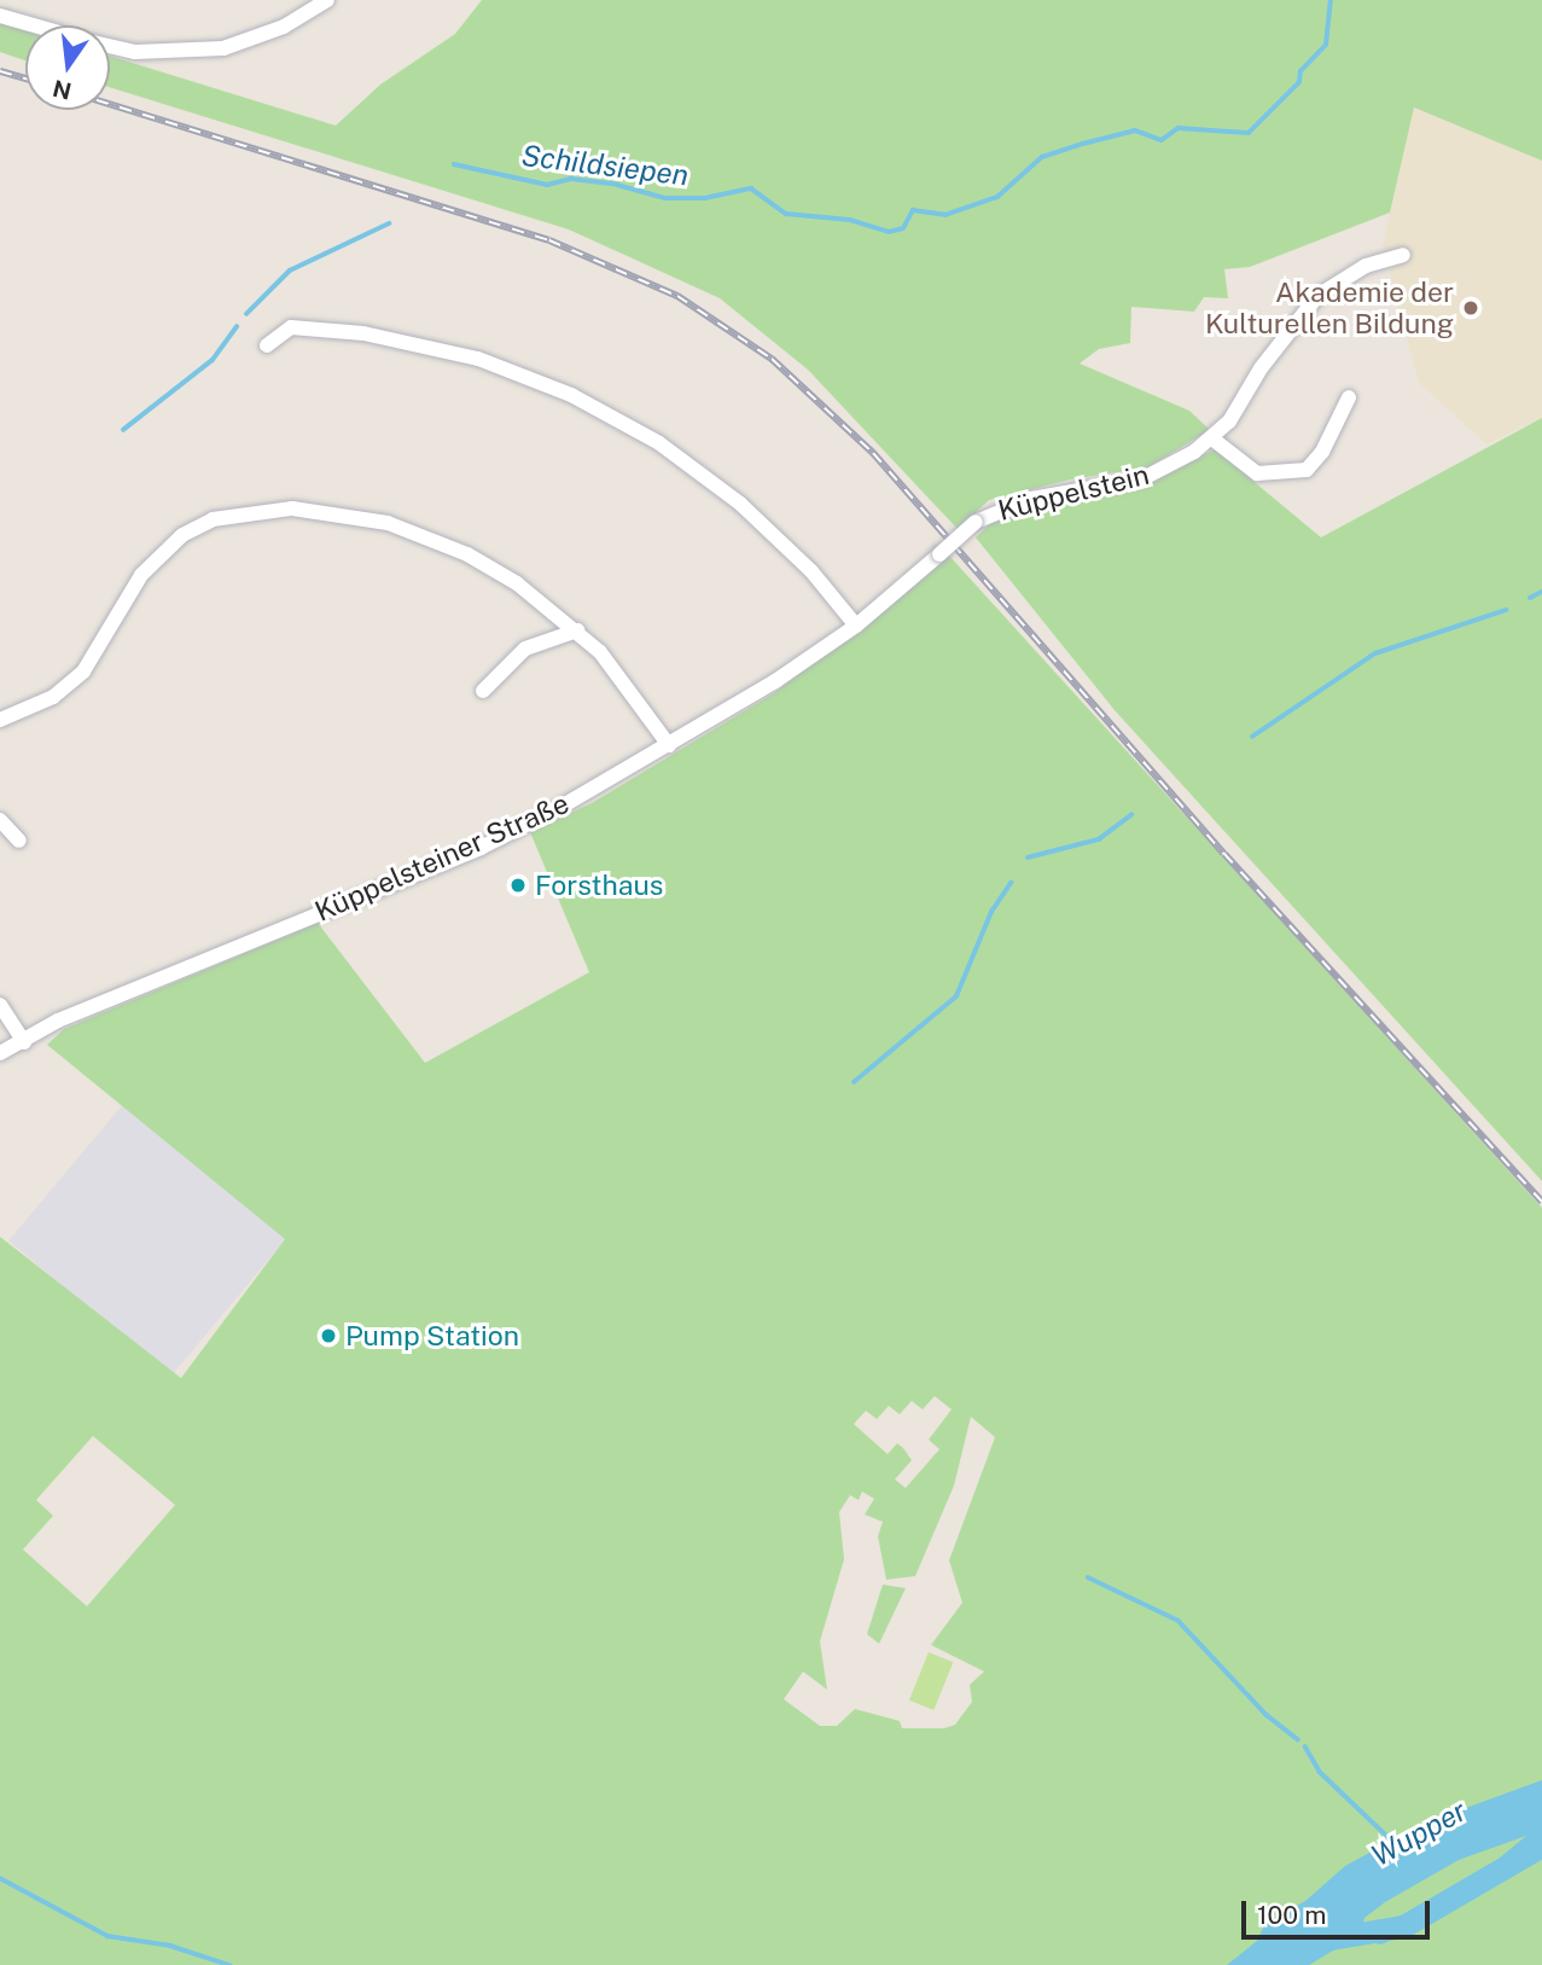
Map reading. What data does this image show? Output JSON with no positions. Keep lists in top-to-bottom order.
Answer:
{
  "streets": {
    "street": ["Küppelstein", "Küppelsteiner Straße"]
  },
  "crossings": [
    ["Küppelstein", "Küppelsteiner Straße"]
  ],
  "water": ["Schildsiepen", "Wupper"],
  "places": ["Akademie der Kulturellen Bildung", "Forsthaus", "Pump Station"],
  "scale_bar": "100 m",
  "north": "bottom"
}
